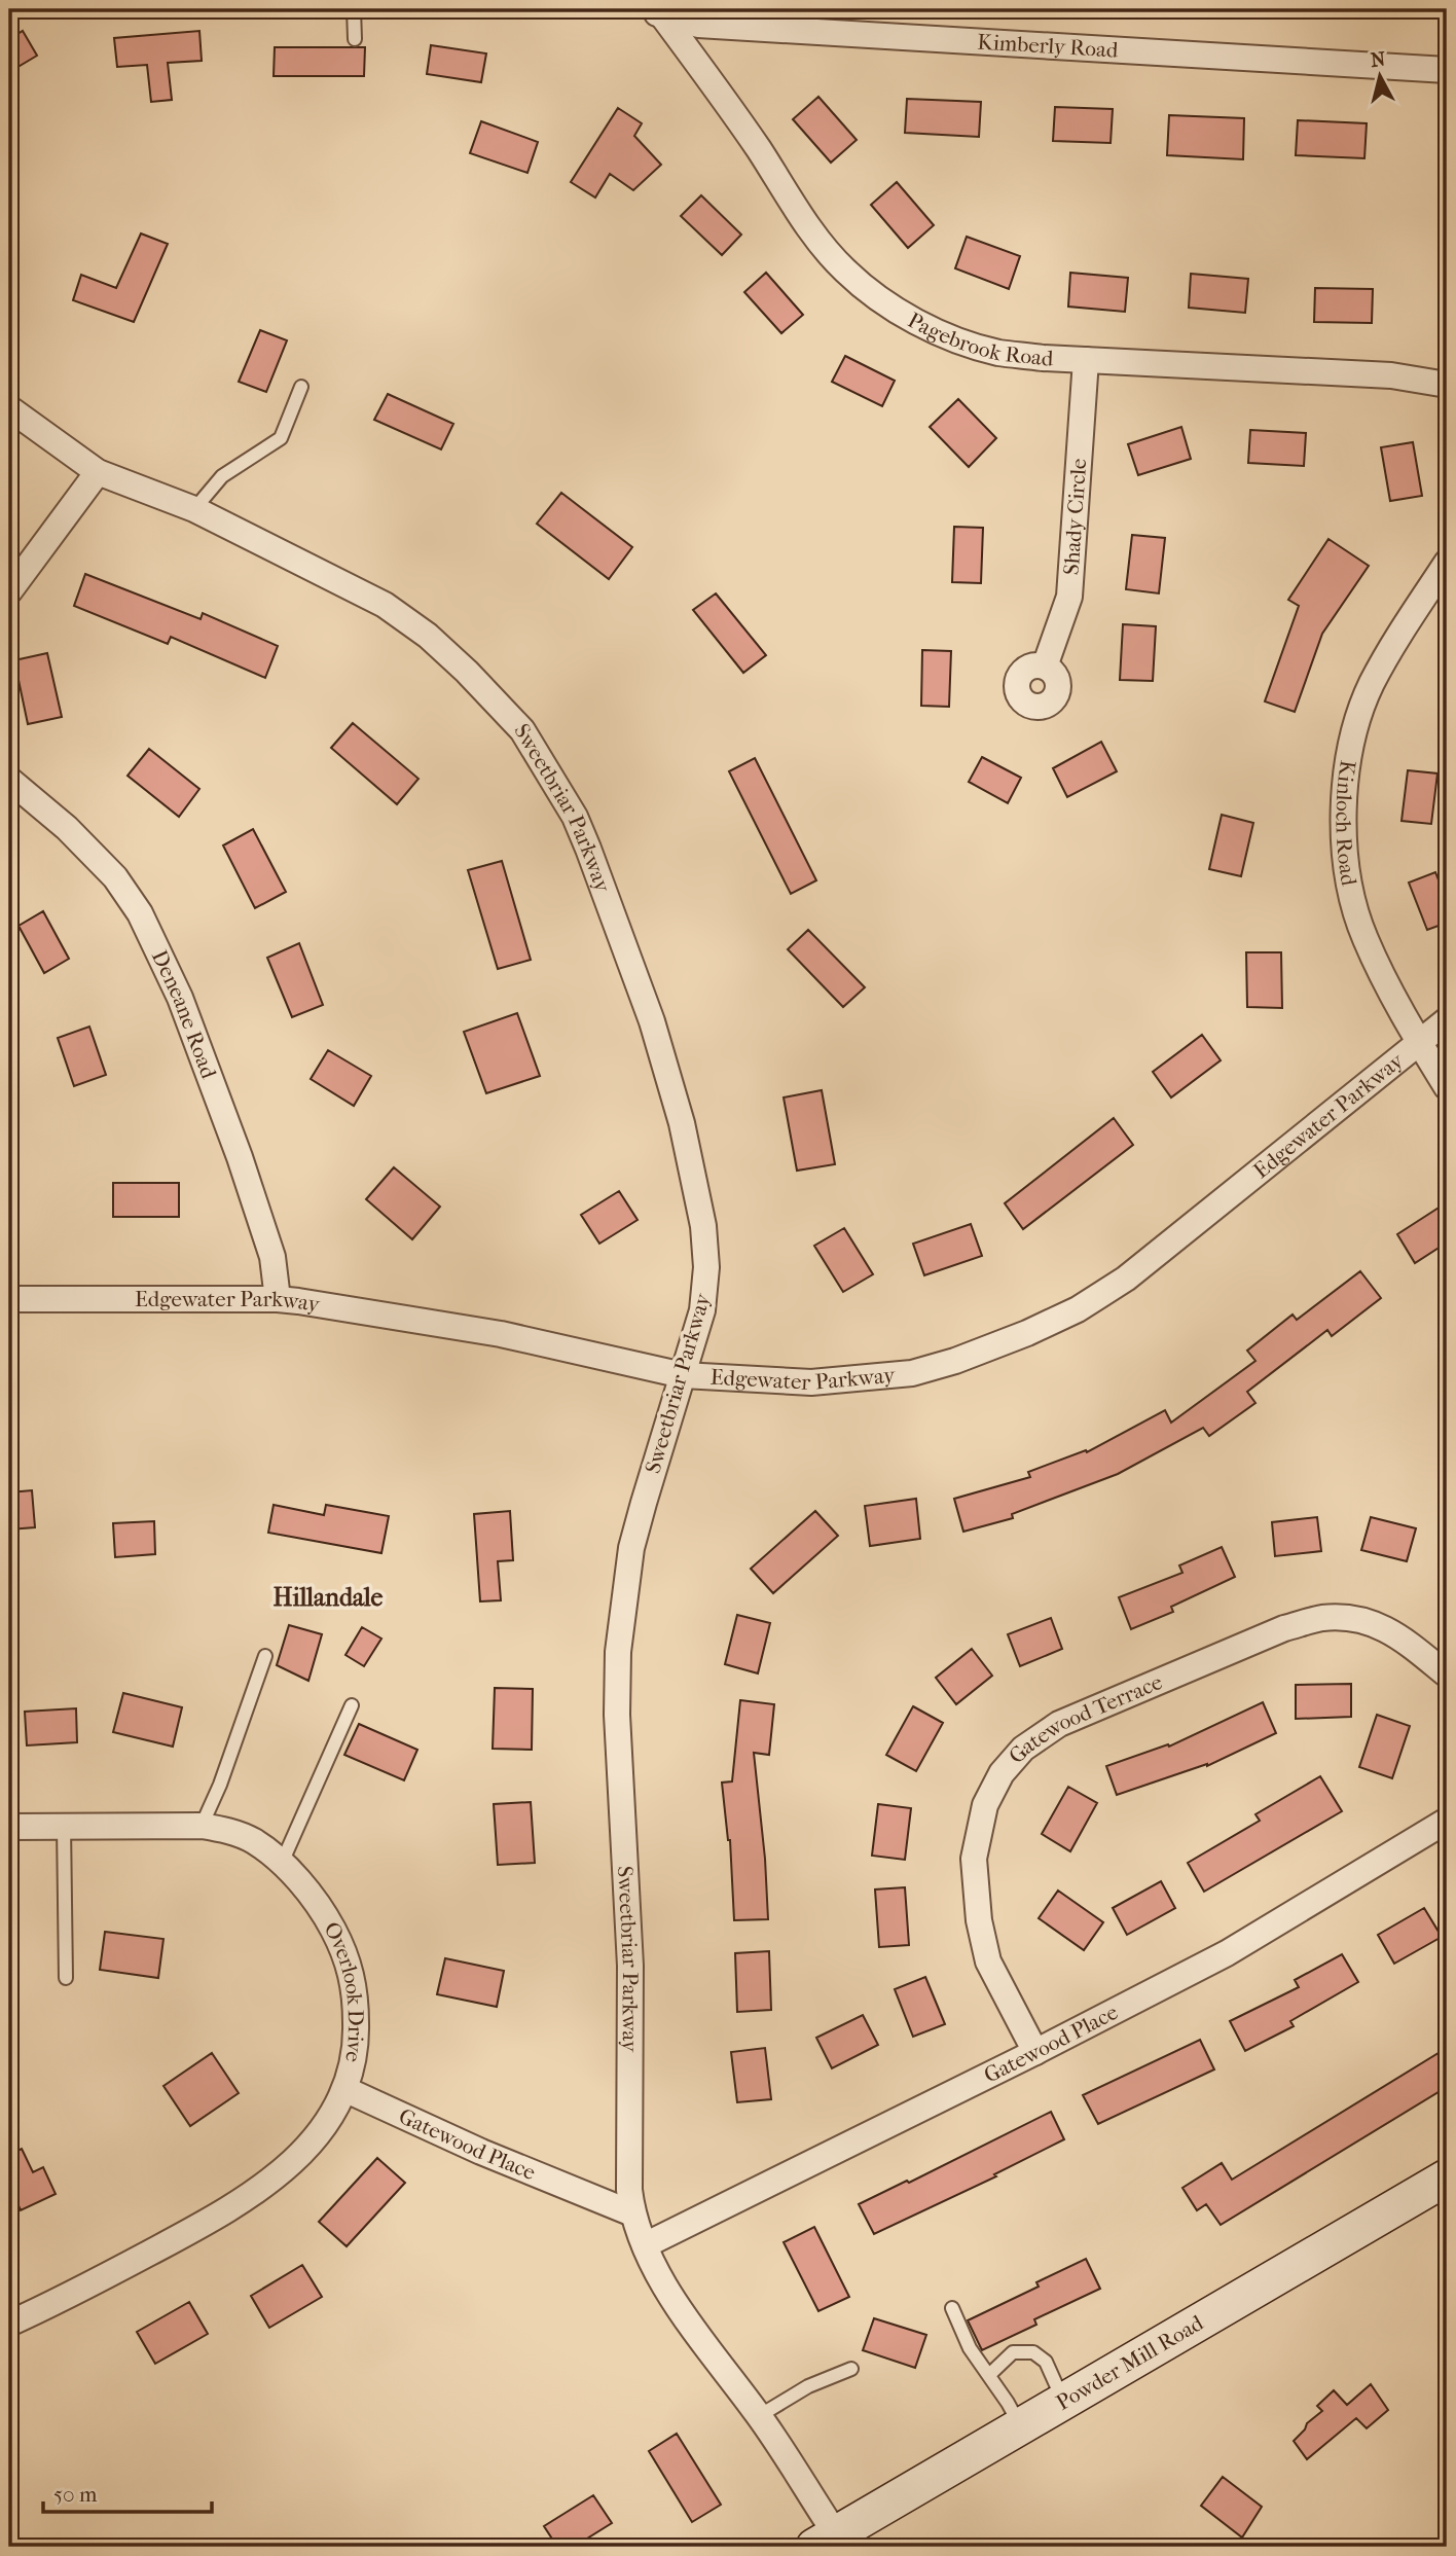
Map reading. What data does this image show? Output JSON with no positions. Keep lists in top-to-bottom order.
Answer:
{
  "streets": {
    "main road": ["Powder Mill Road"],
    "street": [
      "Kimberly Road",
      "Pagebrook Road",
      "Shady Circle",
      "Sweetbriar Parkway",
      "Kinloch Road",
      "Deneane Road",
      "Edgewater Parkway",
      "Gatewood Terrace",
      "Overlook Drive",
      "Gatewood Place"
    ]
  },
  "crossings": [
    ["Kimberly Road", "Pagebrook Road"],
    ["Pagebrook Road", "Shady Circle"],
    ["Sweetbriar Parkway", "Edgewater Parkway"],
    ["Sweetbriar Parkway", "Gatewood Place"],
    ["Sweetbriar Parkway", "Powder Mill Road"],
    ["Kinloch Road", "Edgewater Parkway"],
    ["Deneane Road", "Edgewater Parkway"],
    ["Gatewood Terrace", "Gatewood Place"],
    ["Overlook Drive", "Gatewood Place"]
  ],
  "districts": ["Hillandale"],
  "scale_bar": "50 m",
  "north": "top"
}
